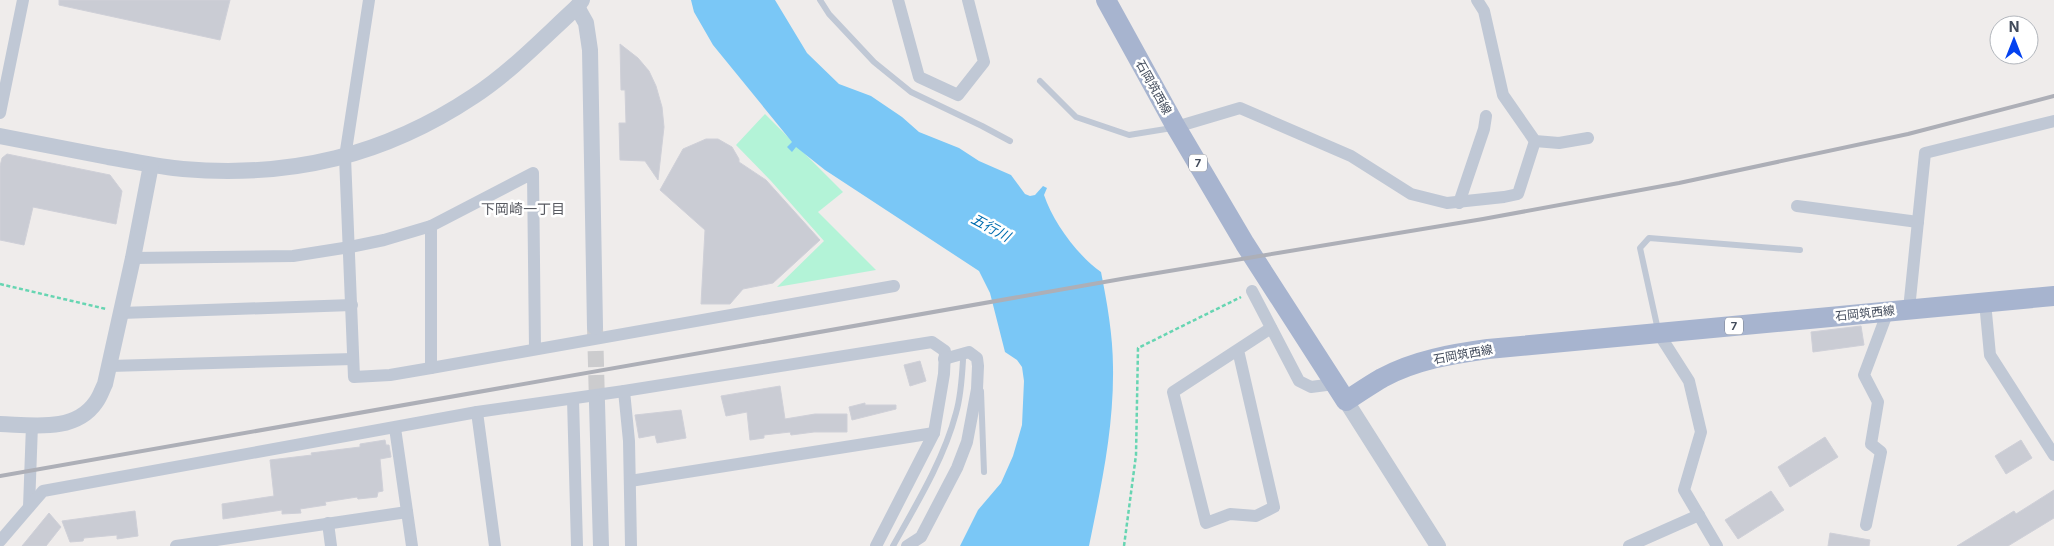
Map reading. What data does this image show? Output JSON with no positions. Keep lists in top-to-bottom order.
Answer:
{
  "streets": {
    "main road": ["石岡筑西線", "7"]
  },
  "districts": ["下岡崎一丁目"],
  "water": ["五行川"],
  "north": "top"
}
